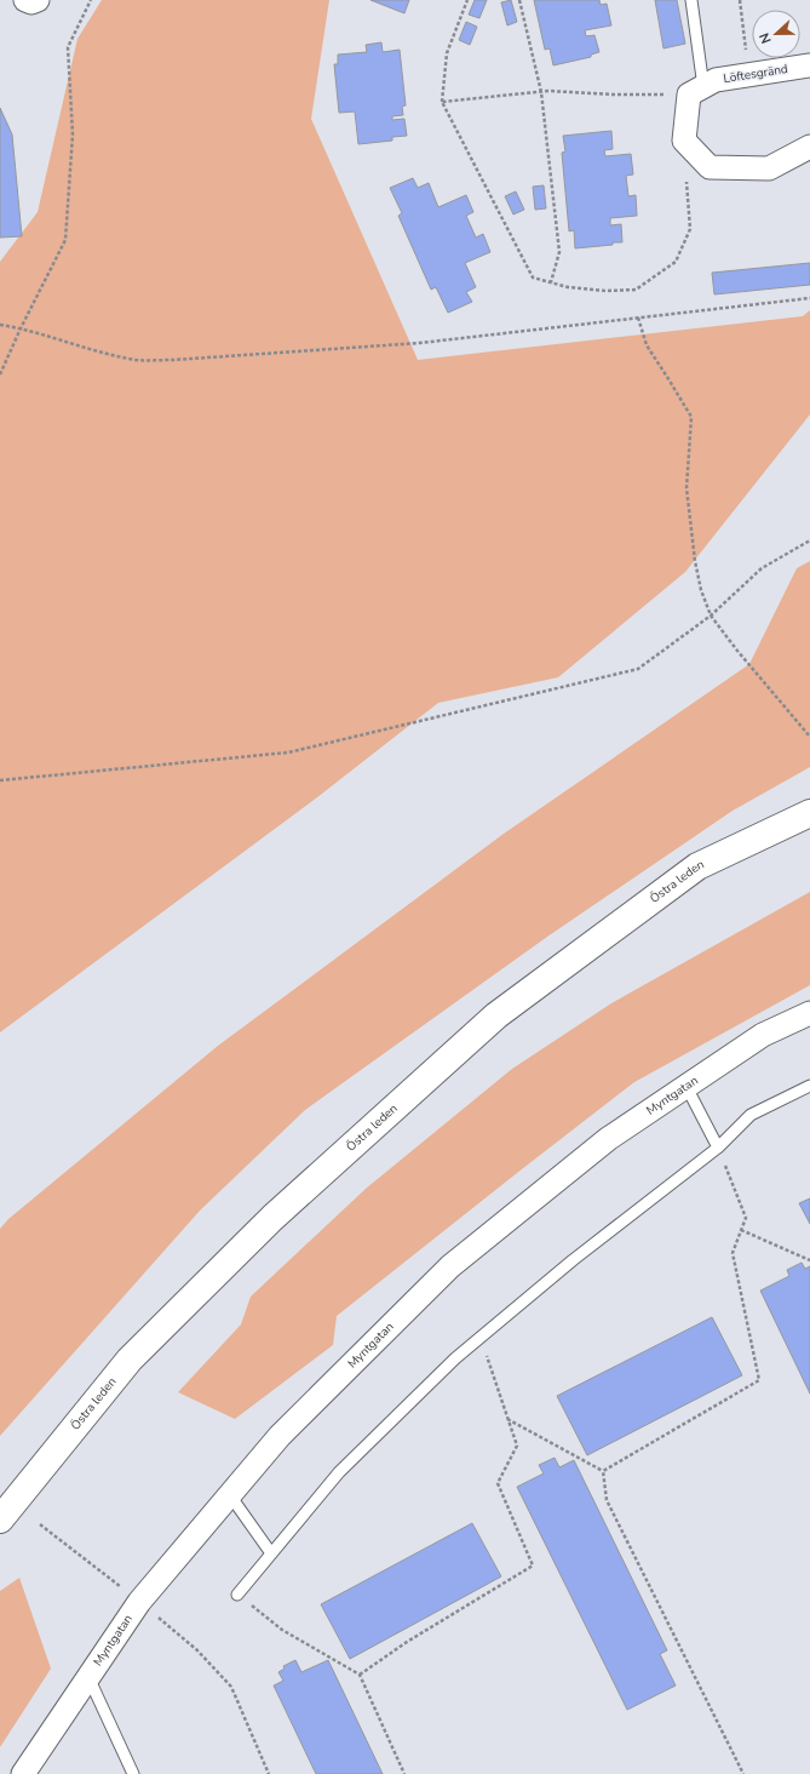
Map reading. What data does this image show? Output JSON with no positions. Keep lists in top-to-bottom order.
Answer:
{
  "streets": {
    "street": ["Löftesgränd", "Östra leden", "Myntgatan"]
  },
  "north": "left"
}
